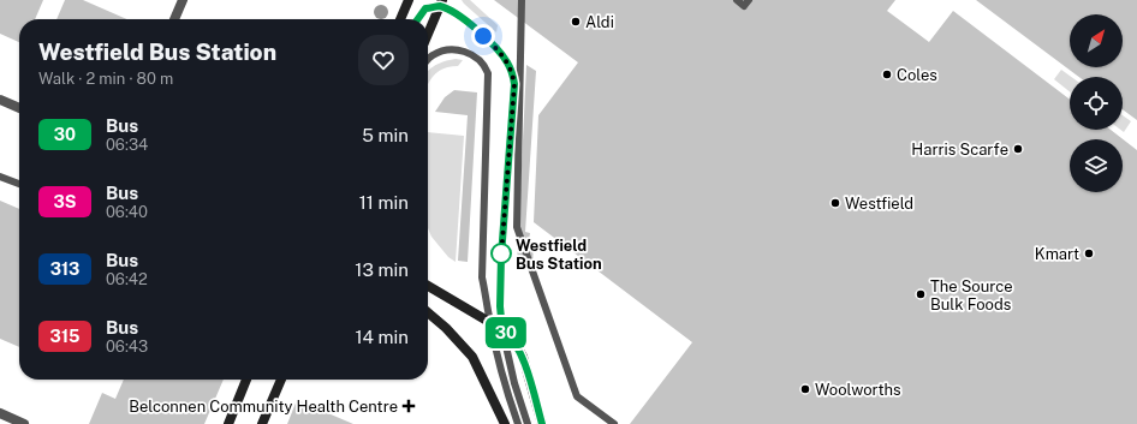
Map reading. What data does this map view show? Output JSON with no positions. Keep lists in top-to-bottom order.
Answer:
{
  "places": {
    "other": [
      "Aldi",
      "Coles",
      "Harris Scarfe",
      "Westfield",
      "Westfield Bus Station",
      "Kmart",
      "The Source Bulk Foods",
      "Woolworths"
    ],
    "health": ["Belconnen Community Health Centre"]
  },
  "lines": ["bus line 30"],
  "north": "top right",
  "page": {
    "on_map": "30",
    "heading": ["Westfield Bus Station", "Walk · 2 min · 80 m"],
    "list": [
      {
        "mark": "30",
        "name": "Bus",
        "note": "06:34",
        "value": "5 min"
      },
      {
        "mark": "3S",
        "name": "Bus",
        "note": "06:40",
        "value": "11 min"
      },
      {
        "mark": "313",
        "name": "Bus",
        "note": "06:42",
        "value": "13 min"
      },
      {
        "mark": "315",
        "name": "Bus",
        "note": "06:43",
        "value": "14 min"
      }
    ]
  }
}
